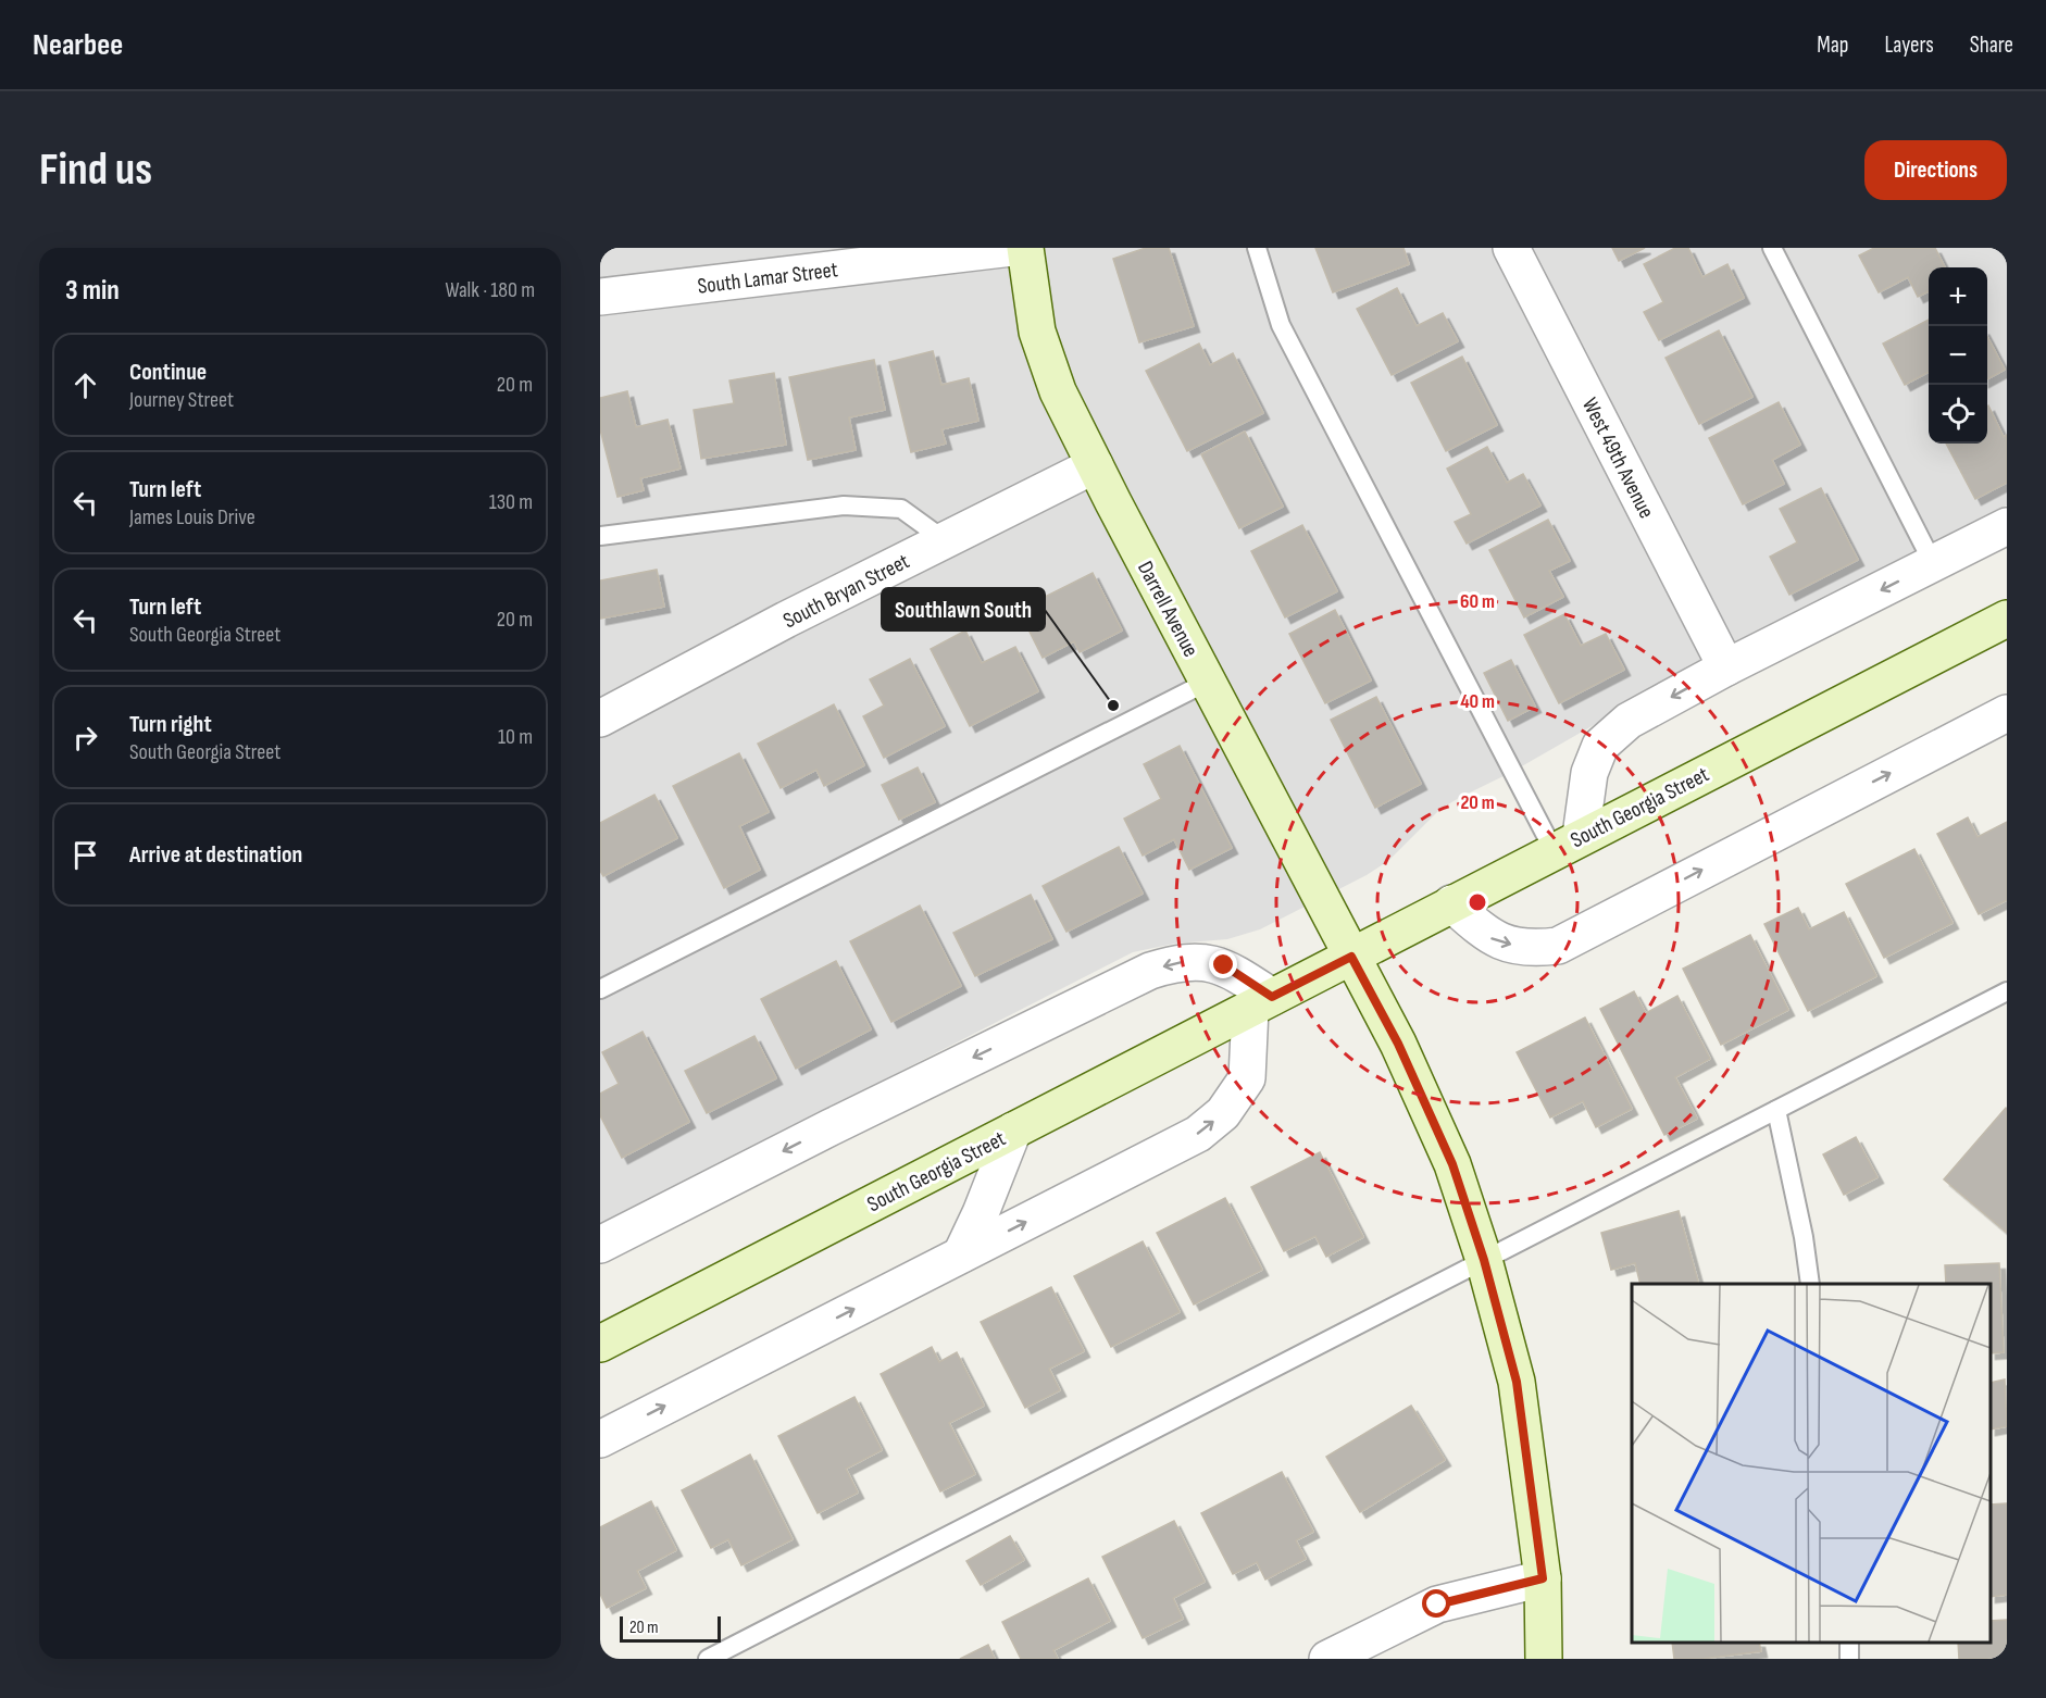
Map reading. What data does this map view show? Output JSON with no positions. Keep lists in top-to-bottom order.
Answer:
{
  "streets": {
    "main road": ["Darrell Avenue", "South Georgia Street"],
    "street": ["South Lamar Street", "West 49th Avenue", "South Bryan Street"]
  },
  "crossings": [
    ["South Bryan Street", "Darrell Avenue"],
    ["Darrell Avenue", "South Georgia Street"]
  ],
  "places": ["Southlawn South"],
  "scale_bar": "20 m",
  "page": {
    "header": "Nearbee",
    "nav": ["Map", "Layers", "Share"],
    "buttons": "Directions",
    "title": "Find us",
    "heading": ["3 min", "Walk · 180 m"],
    "map_buttons": ["+", "−"],
    "list": [
      ["Continue", "Journey Street", "20 m"],
      ["Turn left", "James Louis Drive", "130 m"],
      ["Turn left", "South Georgia Street", "20 m"],
      ["Turn right", "South Georgia Street", "10 m"],
      "Arrive at destination"
    ],
    "scale": "20 m"
  },
  "rings": ["60 m", "40 m", "20 m"]
}
